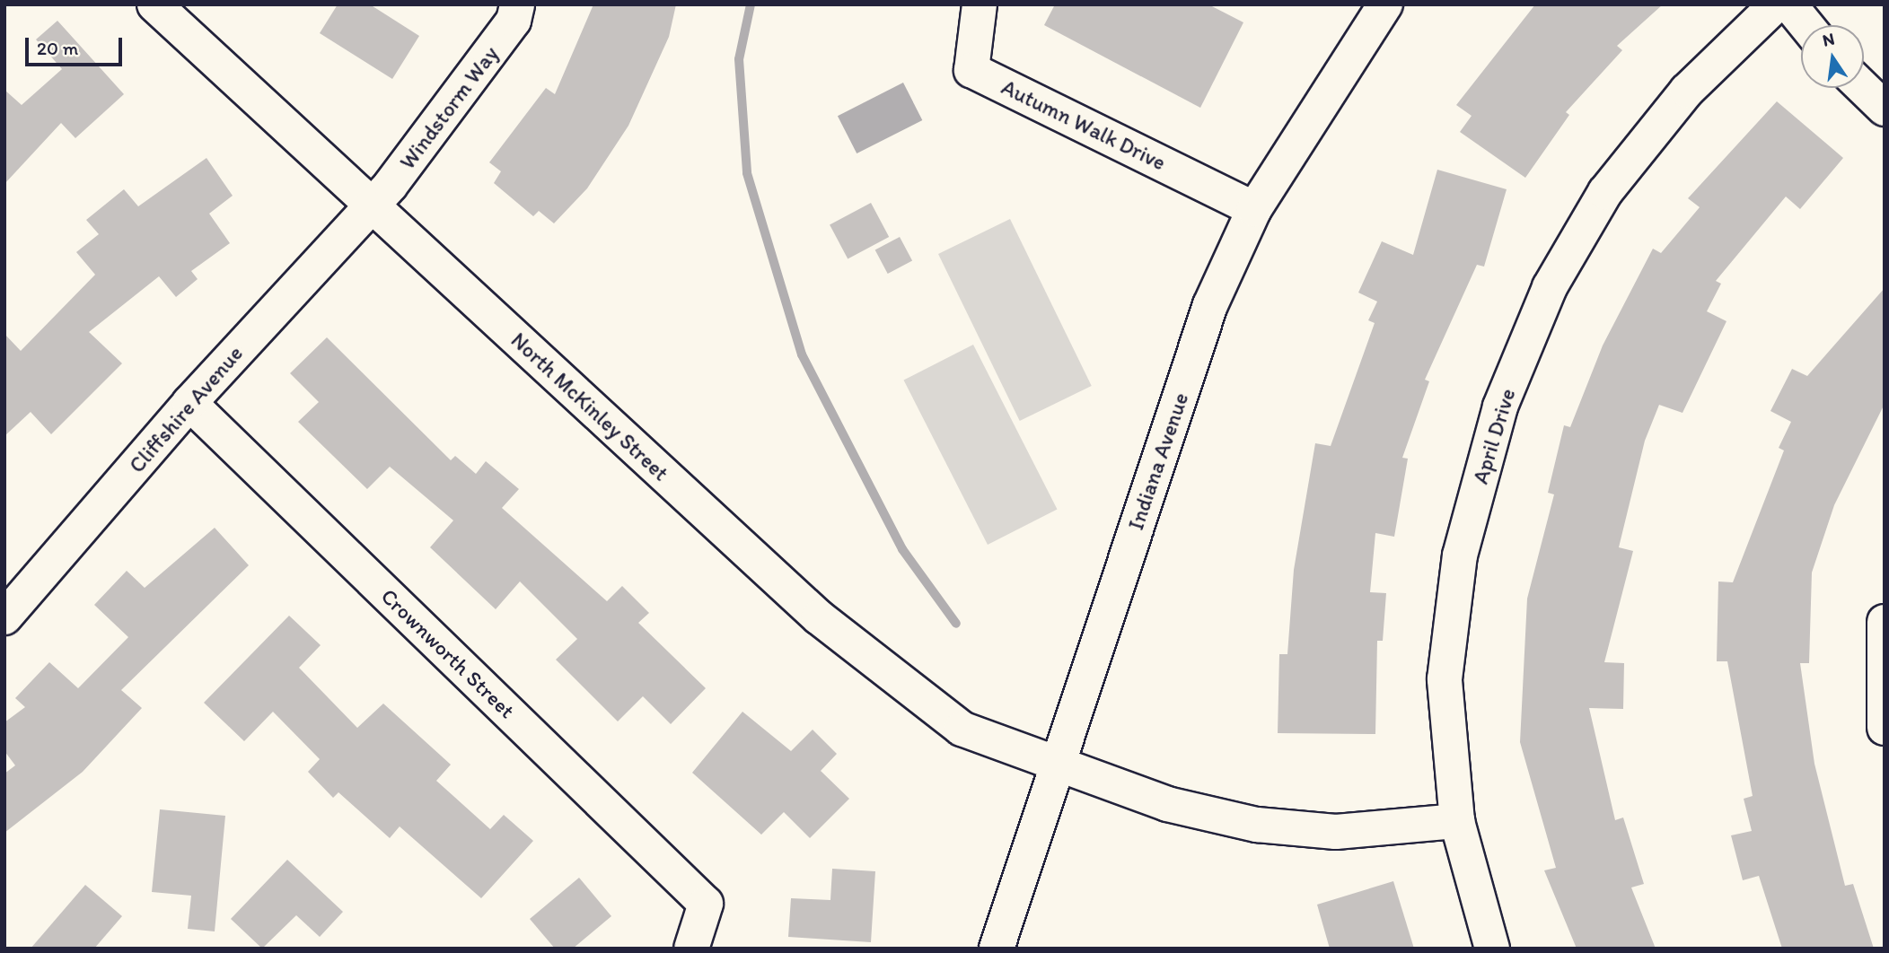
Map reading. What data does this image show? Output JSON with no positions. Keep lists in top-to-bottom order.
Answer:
{
  "streets": {
    "street": [
      "Windstorm Way",
      "Autumn Walk Drive",
      "North McKinley Street",
      "Cliffshire Avenue",
      "April Drive",
      "Indiana Avenue",
      "Crownworth Street"
    ]
  },
  "crossings": [
    ["Windstorm Way", "North McKinley Street"],
    ["Windstorm Way", "Cliffshire Avenue"],
    ["Autumn Walk Drive", "Indiana Avenue"],
    ["North McKinley Street", "Cliffshire Avenue"],
    ["North McKinley Street", "April Drive"],
    ["North McKinley Street", "Indiana Avenue"],
    ["Cliffshire Avenue", "Crownworth Street"]
  ],
  "scale_bar": "20 m",
  "north": "top"
}
